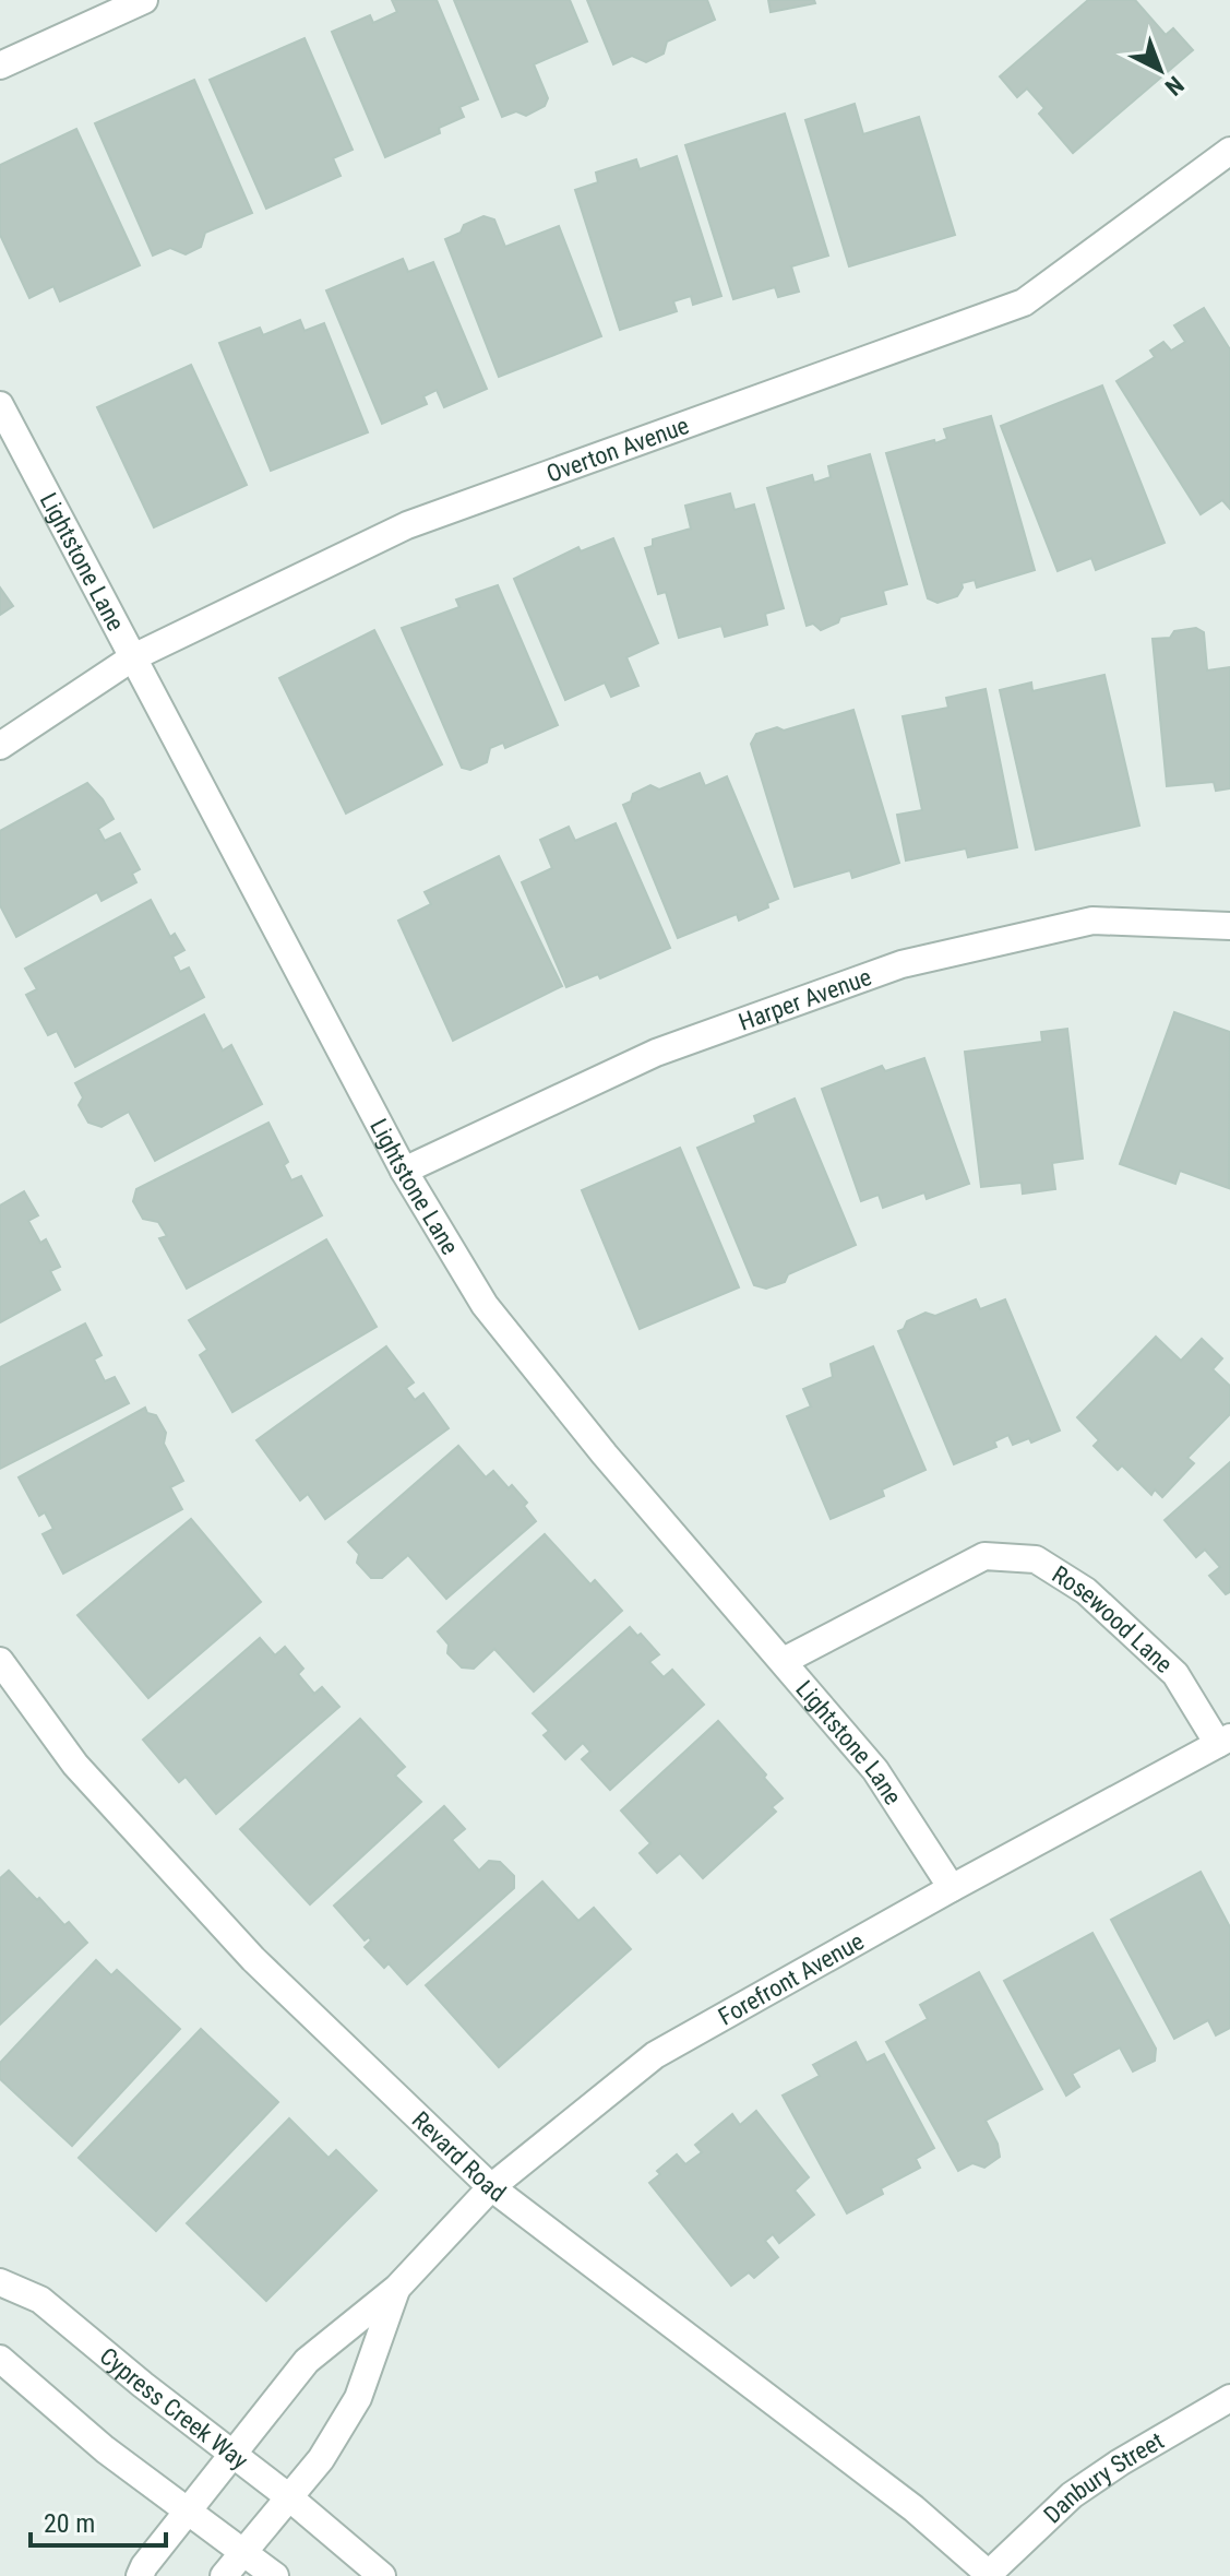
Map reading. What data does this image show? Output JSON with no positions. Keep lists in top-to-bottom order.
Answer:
{
  "streets": {
    "street": [
      "Overton Avenue",
      "Lightstone Lane",
      "Harper Avenue",
      "Rosewood Lane",
      "Forefront Avenue",
      "Revard Road",
      "Cypress Creek Way",
      "Danbury Street"
    ]
  },
  "crossings": [
    ["Overton Avenue", "Lightstone Lane"],
    ["Lightstone Lane", "Harper Avenue"],
    ["Lightstone Lane", "Rosewood Lane"],
    ["Lightstone Lane", "Forefront Avenue"],
    ["Rosewood Lane", "Forefront Avenue"],
    ["Forefront Avenue", "Revard Road"],
    ["Forefront Avenue", "Cypress Creek Way"],
    ["Revard Road", "Danbury Street"]
  ],
  "scale_bar": "20 m",
  "north": "bottom right"
}
